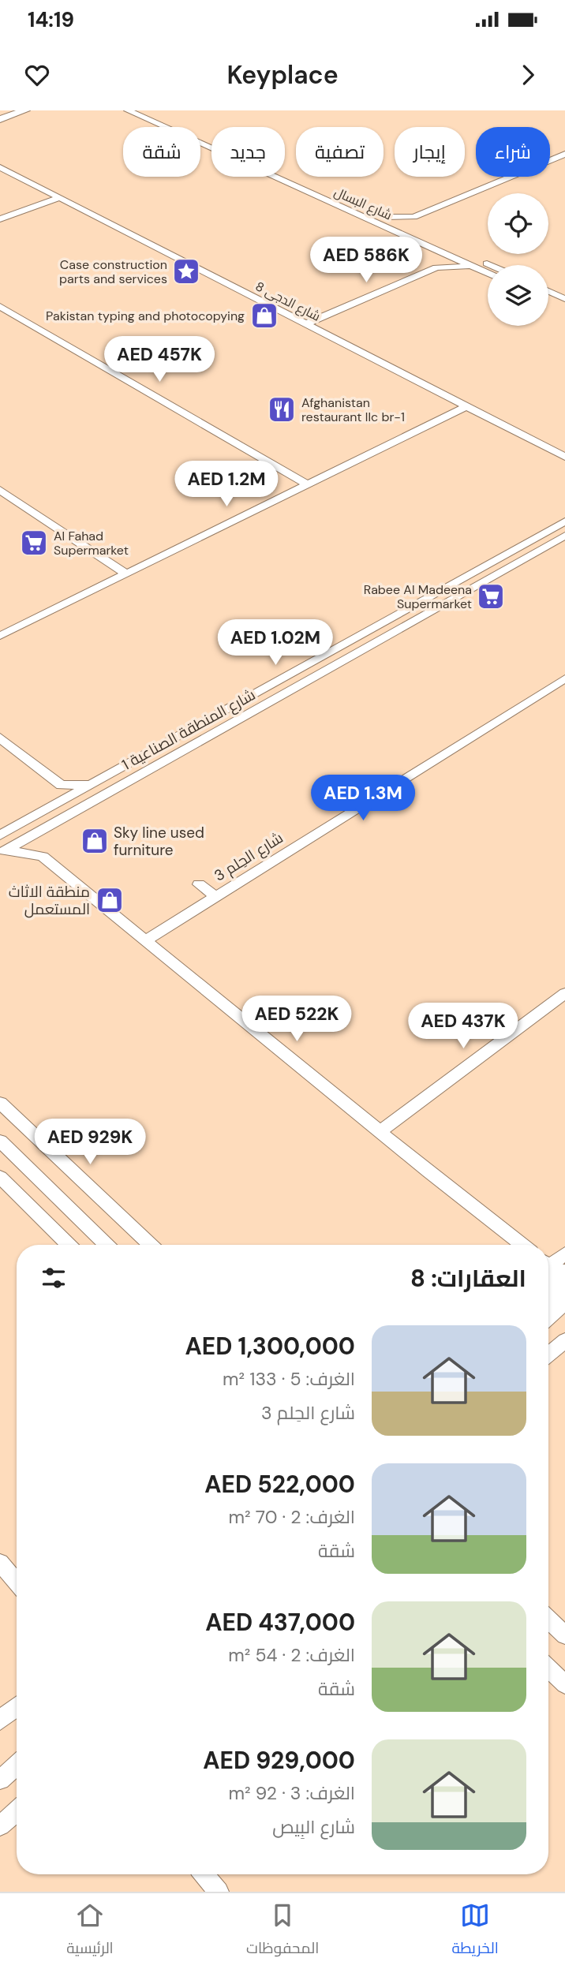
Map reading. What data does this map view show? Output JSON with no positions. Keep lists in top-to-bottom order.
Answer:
{
  "streets": {
    "street": [
      "شارع البسال",
      "شارع الدجى 8",
      "شارع المنطقة الصناعية 1",
      "شارع الحِلم 3"
    ]
  },
  "places": {
    "place": ["Case construction parts and services"],
    "shop": ["Pakistan typing and photocopying", "Sky line used furniture", "منطقة الاثاث المستعمل"],
    "restaurant": ["Afghanistan restaurant llc br-1"],
    "supermarket": ["Al Fahad Supermarket", "Rabee Al Madeena Supermarket"]
  },
  "page": {
    "status": "14:19",
    "header": "Keyplace",
    "chip": [
      "شراء",
      "إيجار",
      "تصفية",
      "جديد",
      "شقة"
    ],
    "price": [
      "AED 586K",
      "AED 457K",
      "AED 1.2M",
      "AED 1.02M",
      "AED 1.3M",
      "AED 522K",
      "AED 437K",
      "AED 929K"
    ],
    "heading": "العقارات: 8",
    "list": [
      {
        "name": "AED 1,300,000",
        "note": "الغرف: 5 · 133 m² · شارع الحِلم 3"
      },
      {
        "name": "AED 522,000",
        "note": "الغرف: 2 · 70 m² · شقة"
      },
      {
        "name": "AED 437,000",
        "note": "الغرف: 2 · 54 m² · شقة"
      },
      {
        "name": "AED 929,000",
        "note": "الغرف: 3 · 92 m² · شارع البِيص"
      }
    ],
    "tabs": ["الخريطة", "المحفوظات", "الرئيسية"]
  }
}
